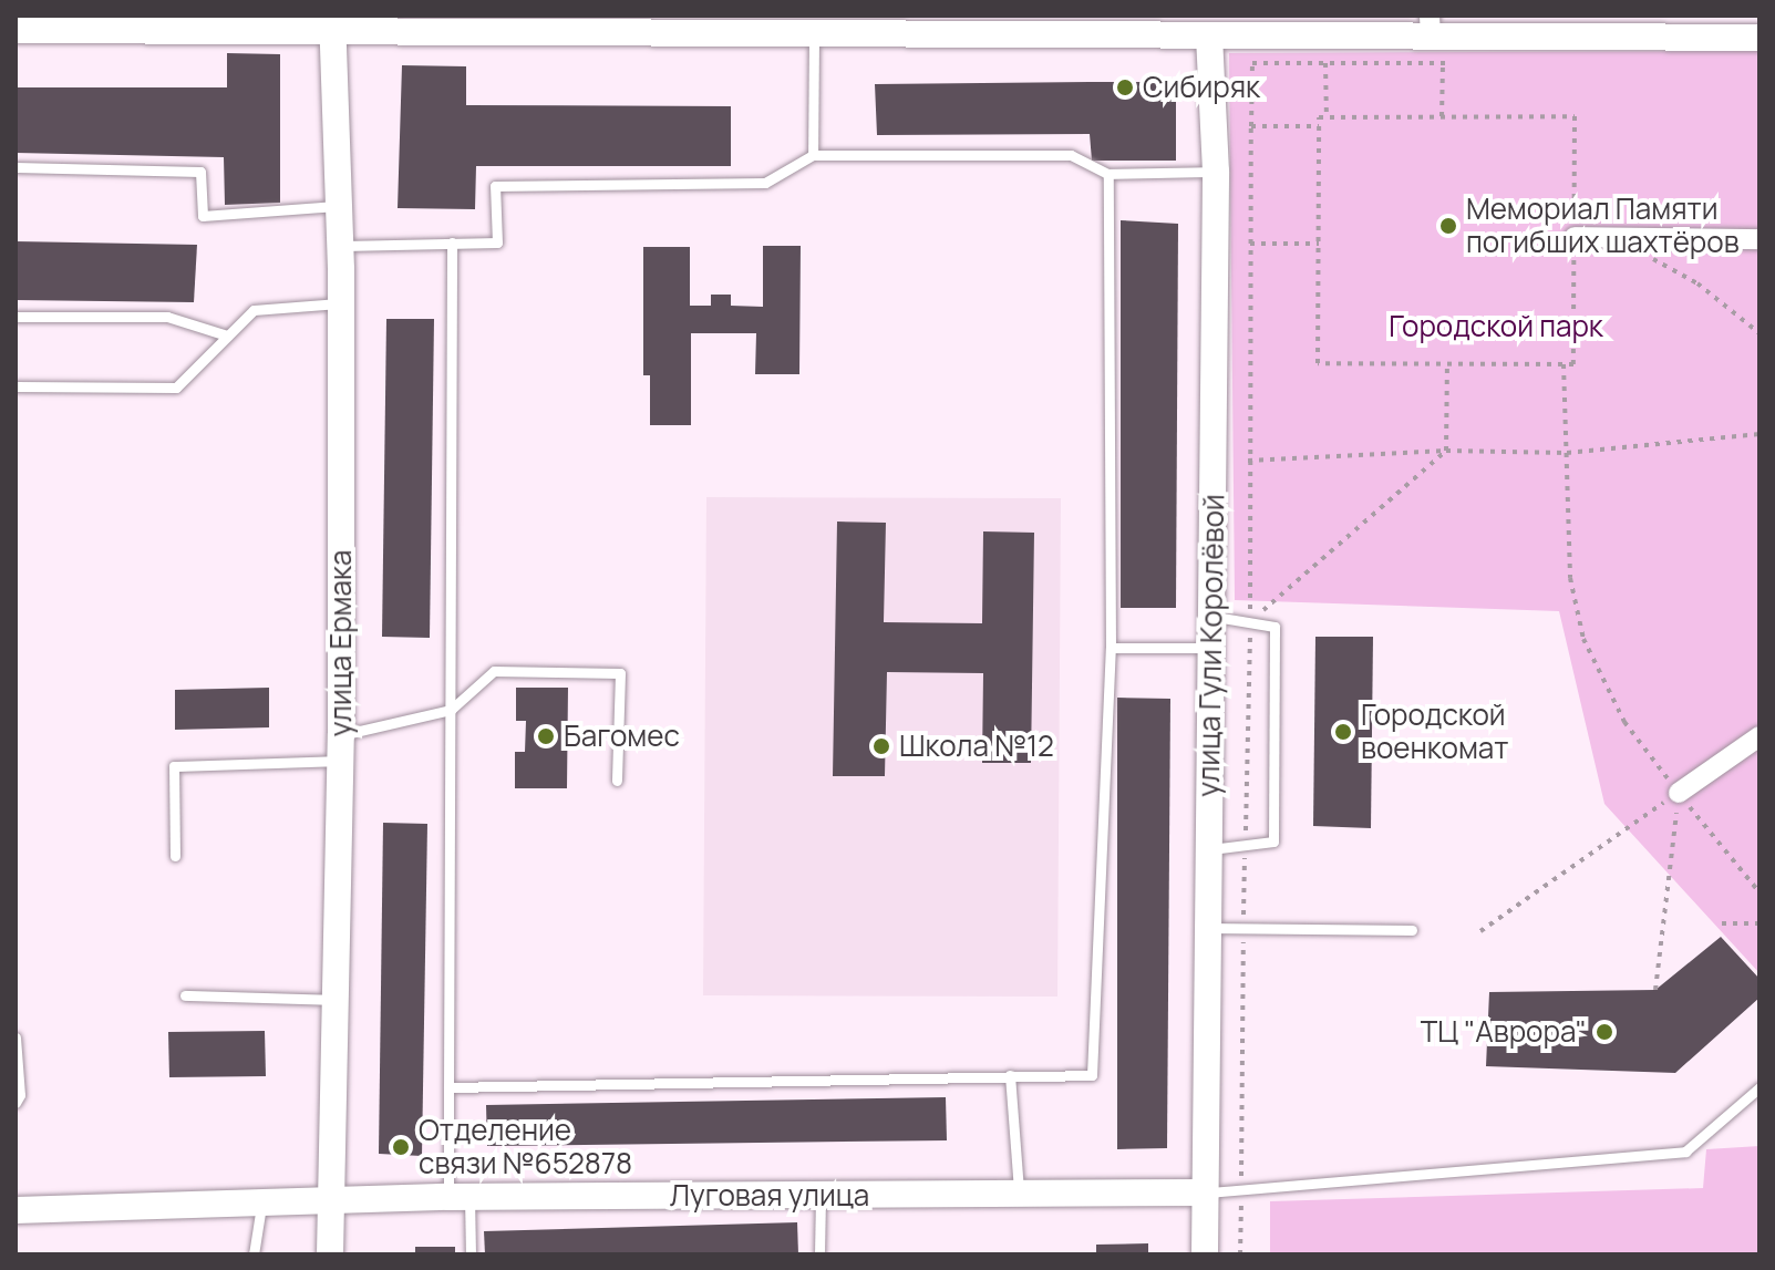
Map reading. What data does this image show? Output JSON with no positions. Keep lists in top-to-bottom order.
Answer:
{
  "streets": {
    "street": ["улица Ермака", "улица Гули Королёвой", "Луговая улица"]
  },
  "crossings": [
    ["улица Ермака", "Луговая улица"],
    ["улица Гули Королёвой", "Луговая улица"]
  ],
  "parks": ["Городской парк"],
  "places": [
    "Сибиряк",
    "Мемориал Памяти погибших шахтёров",
    "Городской военкомат",
    "Багомес",
    "Школа №12",
    "ТЦ \"Аврора\"",
    "Отделение связи №652878"
  ]
}
